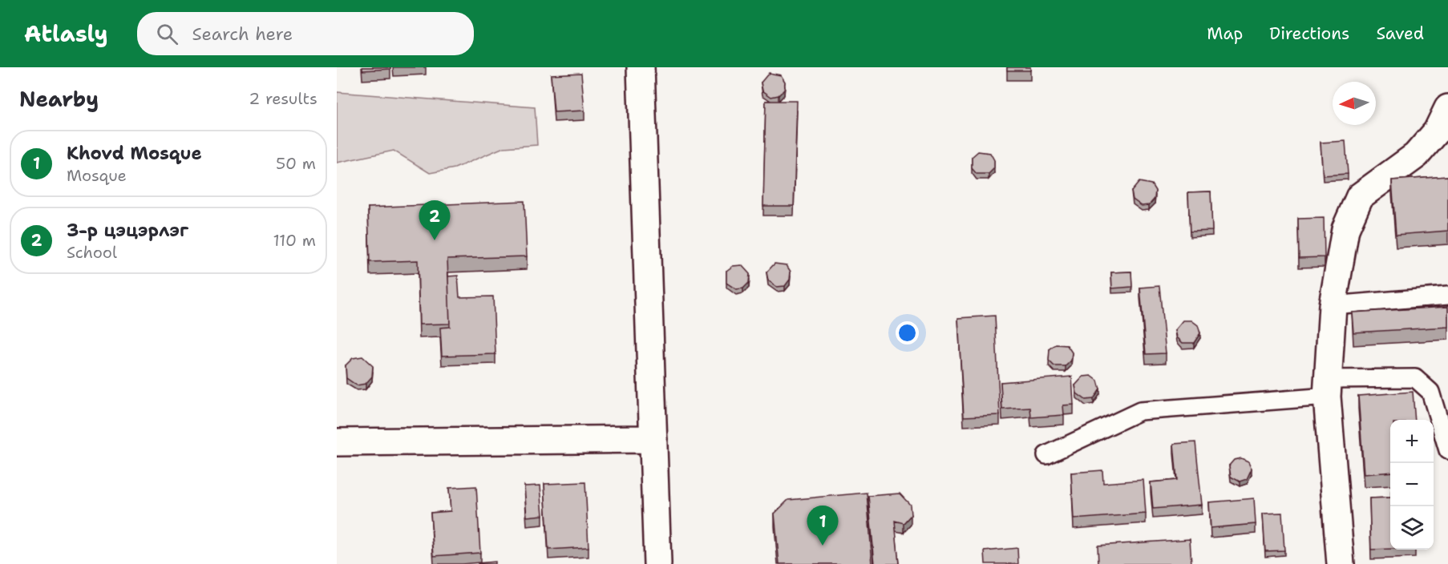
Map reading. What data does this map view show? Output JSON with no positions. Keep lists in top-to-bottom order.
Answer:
{
  "north": "left",
  "page": {
    "header": "Atlasly",
    "search": "Search here",
    "nav": ["Map", "Directions", "Saved"],
    "heading": ["Nearby", "2 results"],
    "list": [
      {
        "mark": "1",
        "name": "Khovd Mosque",
        "note": "Mosque",
        "value": "50 m"
      },
      {
        "mark": "2",
        "name": "3-р цэцэрлэг",
        "note": "School",
        "value": "110 m"
      }
    ],
    "pins": ["2", "1"],
    "map_buttons": ["+", "−"]
  }
}
